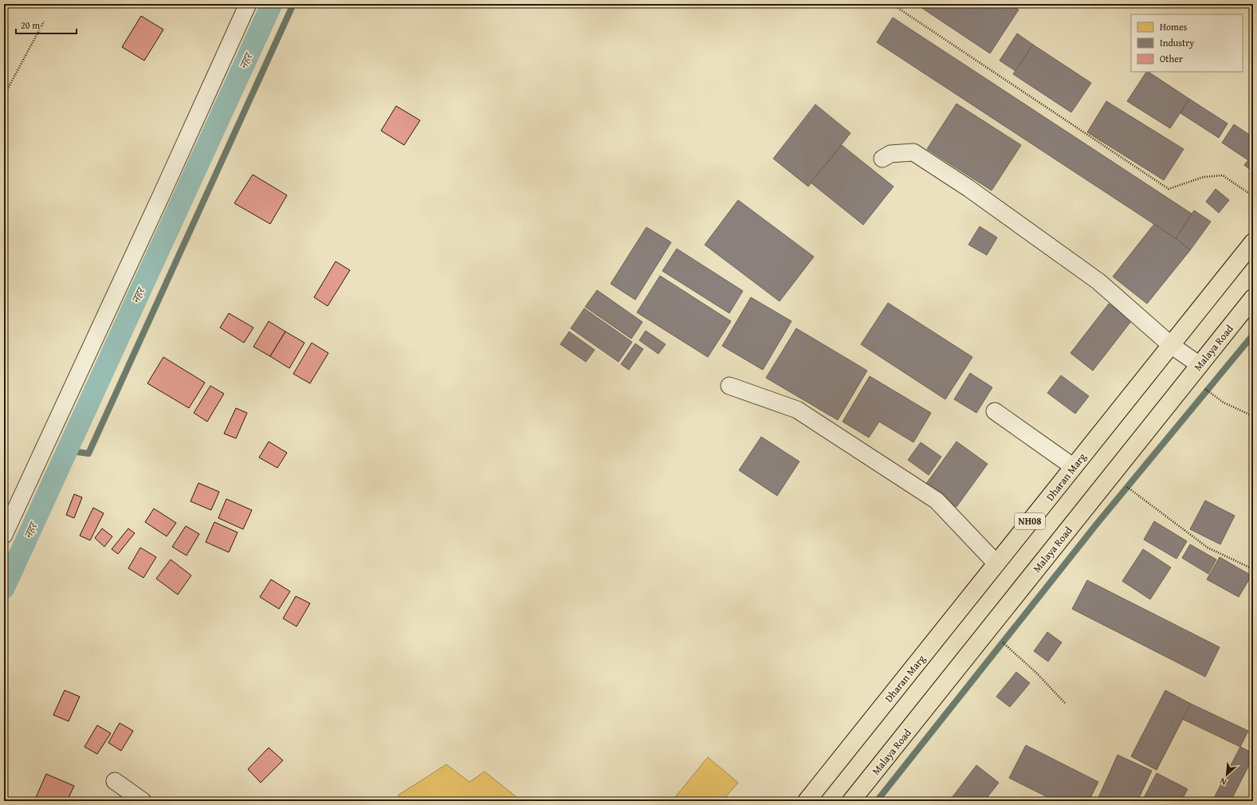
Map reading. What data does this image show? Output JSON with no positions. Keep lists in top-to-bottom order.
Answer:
{
  "streets": {
    "main road": ["Malaya Road", "Dharan Marg", "NH08"]
  },
  "water": ["नहर"],
  "legend": ["Homes", "Industry", "Other"],
  "scale_bar": "20 m",
  "north": "bottom left"
}
